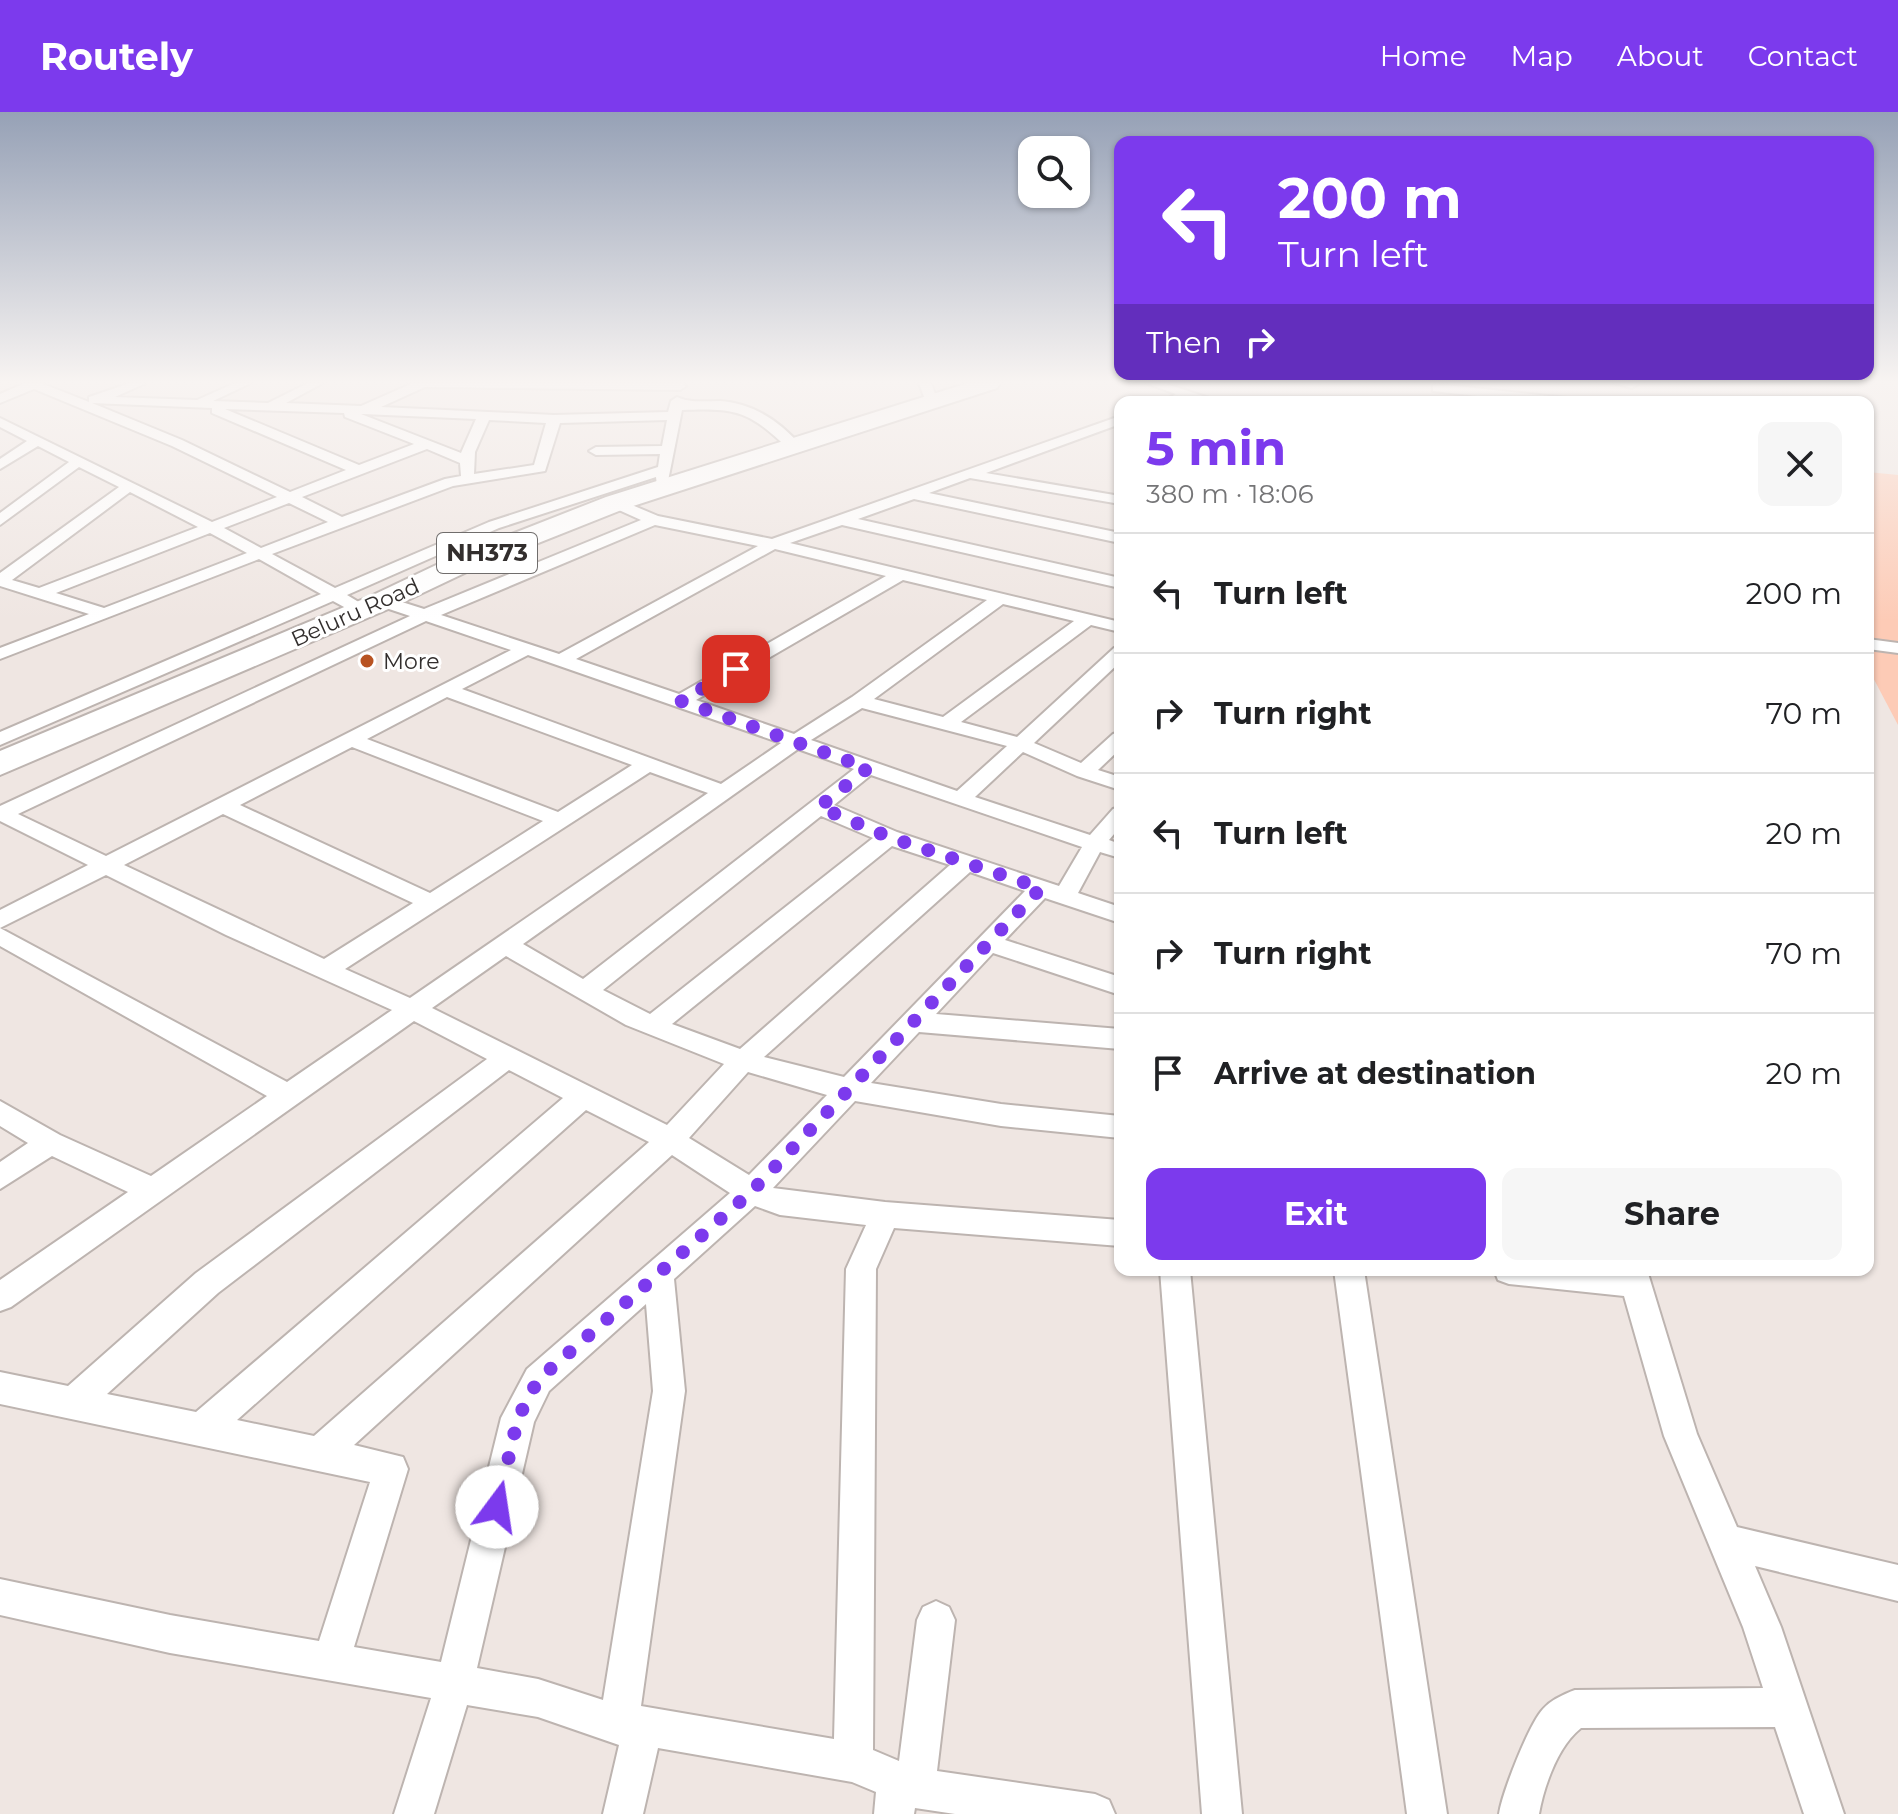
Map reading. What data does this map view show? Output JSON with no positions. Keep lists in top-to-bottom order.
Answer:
{
  "streets": {
    "highway": ["NH373", "Beluru Road"]
  },
  "places": ["More"],
  "page": {
    "header": "Routely",
    "nav": [
      "Home",
      "Map",
      "About",
      "Contact"
    ],
    "turn": ["200 m", "Turn left"],
    "then": "Then",
    "heading": ["5 min", "380 m · 18:06"],
    "list": [
      {
        "name": "Turn left",
        "value": "200 m"
      },
      {
        "name": "Turn right",
        "value": "70 m"
      },
      {
        "name": "Turn left",
        "value": "20 m"
      },
      {
        "name": "Turn right",
        "value": "70 m"
      },
      {
        "name": "Arrive at destination",
        "value": "20 m"
      }
    ],
    "buttons": ["Exit", "Share"]
  }
}
